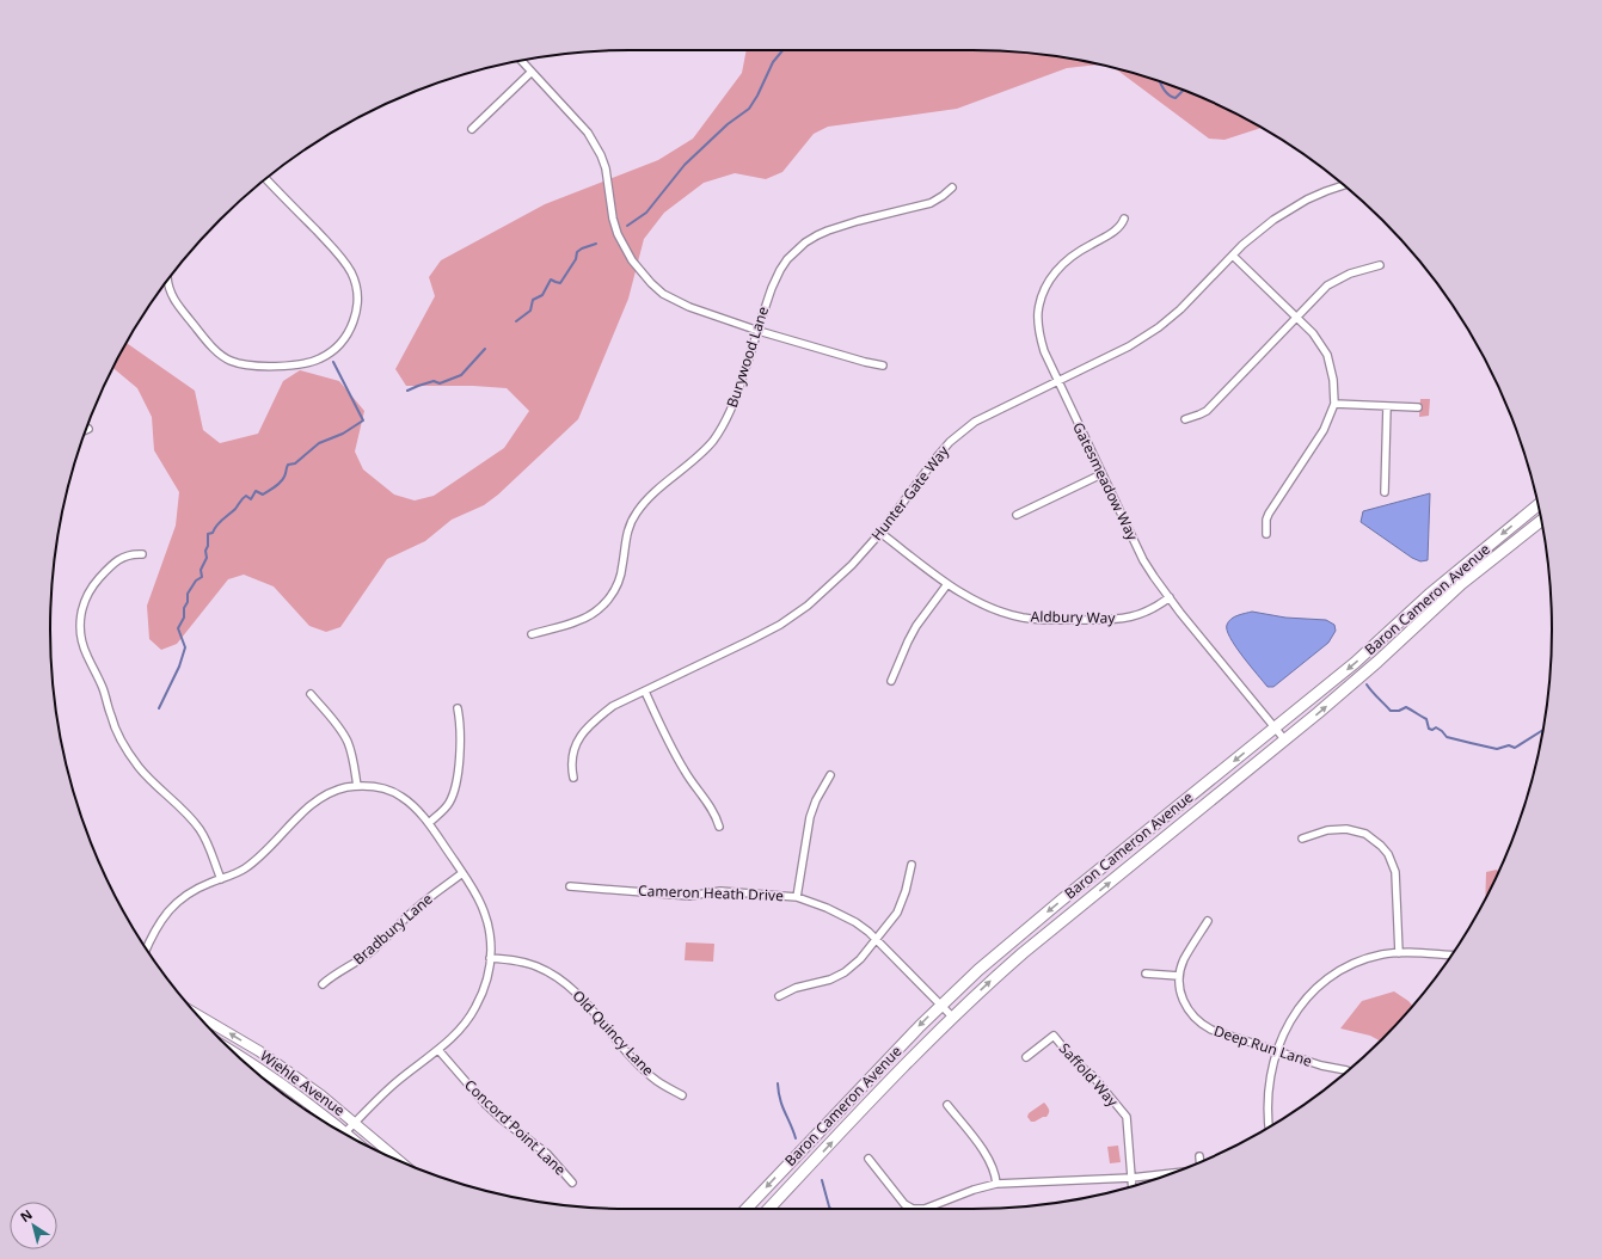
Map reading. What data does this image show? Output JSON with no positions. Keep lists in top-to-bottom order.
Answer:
{
  "streets": {
    "main road": ["Baron Cameron Avenue", "Wiehle Avenue"],
    "street": [
      "Burywood Lane",
      "Gatesmeadow Way",
      "Hunter Gate Way",
      "Aldbury Way",
      "Cameron Heath Drive",
      "Bradbury Lane",
      "Old Quincy Lane",
      "Deep Run Lane",
      "Saffold Way",
      "Concord Point Lane"
    ]
  },
  "crossings": [
    ["Gatesmeadow Way", "Hunter Gate Way"],
    ["Gatesmeadow Way", "Baron Cameron Avenue"],
    ["Gatesmeadow Way", "Aldbury Way"],
    ["Hunter Gate Way", "Aldbury Way"],
    ["Baron Cameron Avenue", "Cameron Heath Drive"]
  ],
  "north": "top left"
}
